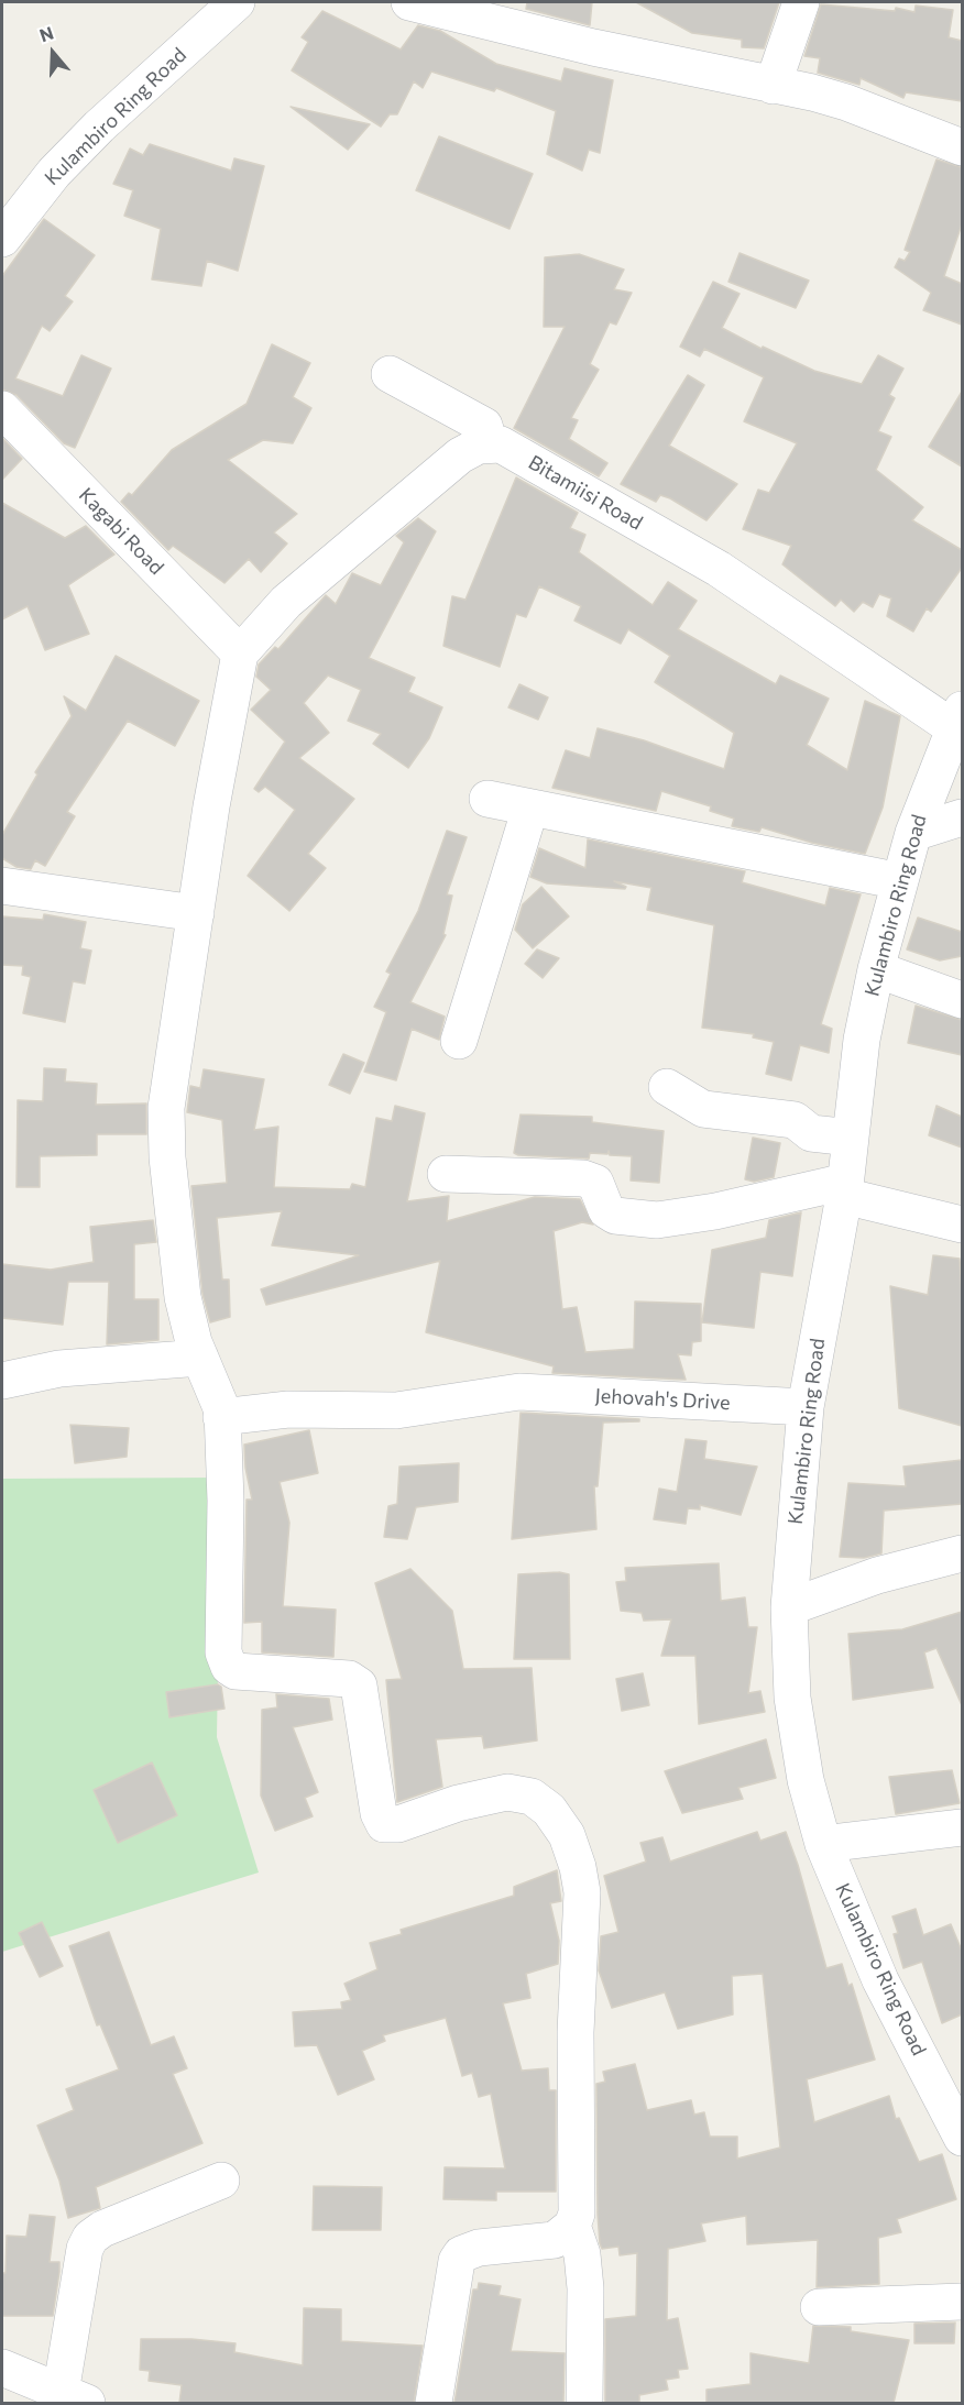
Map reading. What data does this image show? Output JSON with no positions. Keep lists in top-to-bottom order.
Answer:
{
  "streets": {
    "street": [
      "Kulambiro Ring Road",
      "Bitamiisi Road",
      "Kagabi Road",
      "Jehovah's Drive"
    ]
  },
  "crossings": [
    ["Kulambiro Ring Road", "Bitamiisi Road"],
    ["Kulambiro Ring Road", "Jehovah's Drive"]
  ],
  "north": "top"
}
